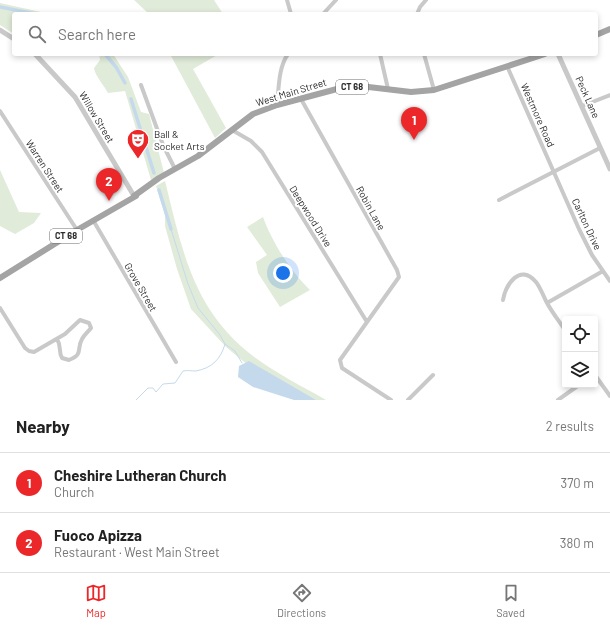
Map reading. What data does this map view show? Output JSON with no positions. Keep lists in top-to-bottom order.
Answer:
{
  "streets": {
    "main road": ["CT 68", "West Main Street"],
    "street": [
      "Peck Lane",
      "Westmore Road",
      "Willow Street",
      "Warren Street",
      "Robin Lane",
      "Deepwood Drive",
      "Carlton Drive",
      "Grove Street"
    ]
  },
  "crossings": [
    ["West Main Street", "Westmore Road"],
    ["West Main Street", "Willow Street"],
    ["West Main Street", "Warren Street"],
    ["West Main Street", "Robin Lane"],
    ["West Main Street", "Deepwood Drive"],
    ["West Main Street", "Grove Street"],
    ["Westmore Road", "Carlton Drive"],
    ["Robin Lane", "Deepwood Drive"]
  ],
  "places": {
    "theatre": ["Ball & Socket Arts"]
  },
  "page": {
    "search": "Search here",
    "pins": ["1", "2"],
    "heading": ["Nearby", "2 results"],
    "list": [
      {
        "mark": "1",
        "name": "Cheshire Lutheran Church",
        "note": "Church",
        "value": "370 m"
      },
      {
        "mark": "2",
        "name": "Fuoco Apizza",
        "note": "Restaurant · West Main Street",
        "value": "380 m"
      }
    ],
    "nav": ["Map", "Directions", "Saved"]
  }
}
